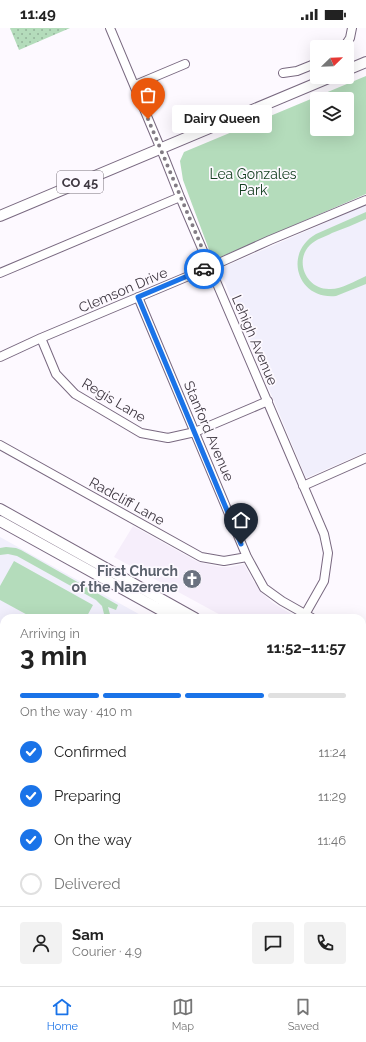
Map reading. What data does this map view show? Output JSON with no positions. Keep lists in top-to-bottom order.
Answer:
{
  "streets": {
    "main road": ["CO 45"],
    "street": [
      "Clemson Drive",
      "Lehigh Avenue",
      "Regis Lane",
      "Stanford Avenue",
      "Radcliff Lane"
    ]
  },
  "crossings": [
    ["CO 45", "Lehigh Avenue"],
    ["Clemson Drive", "Lehigh Avenue"],
    ["Clemson Drive", "Regis Lane"],
    ["Clemson Drive", "Stanford Avenue"],
    ["Lehigh Avenue", "Regis Lane"],
    ["Regis Lane", "Stanford Avenue"],
    ["Stanford Avenue", "Radcliff Lane"]
  ],
  "parks": ["Lea Gonzales Park"],
  "places": {
    "other": ["Dairy Queen"],
    "church": ["First Church of the Nazerene"]
  },
  "north": "top right",
  "page": {
    "status": "11:49",
    "bubble": "Dairy Queen",
    "heading": ["3 min", "Arriving in", "11:52–11:57"],
    "panel": ["Sam", "Courier · 4.9"],
    "bar": "On the way · 410 m",
    "list": [
      ["Confirmed", "11:24"],
      ["Preparing", "11:29"],
      ["On the way", "11:46"],
      "Delivered"
    ],
    "tabs": ["Home", "Map", "Saved"]
  }
}
